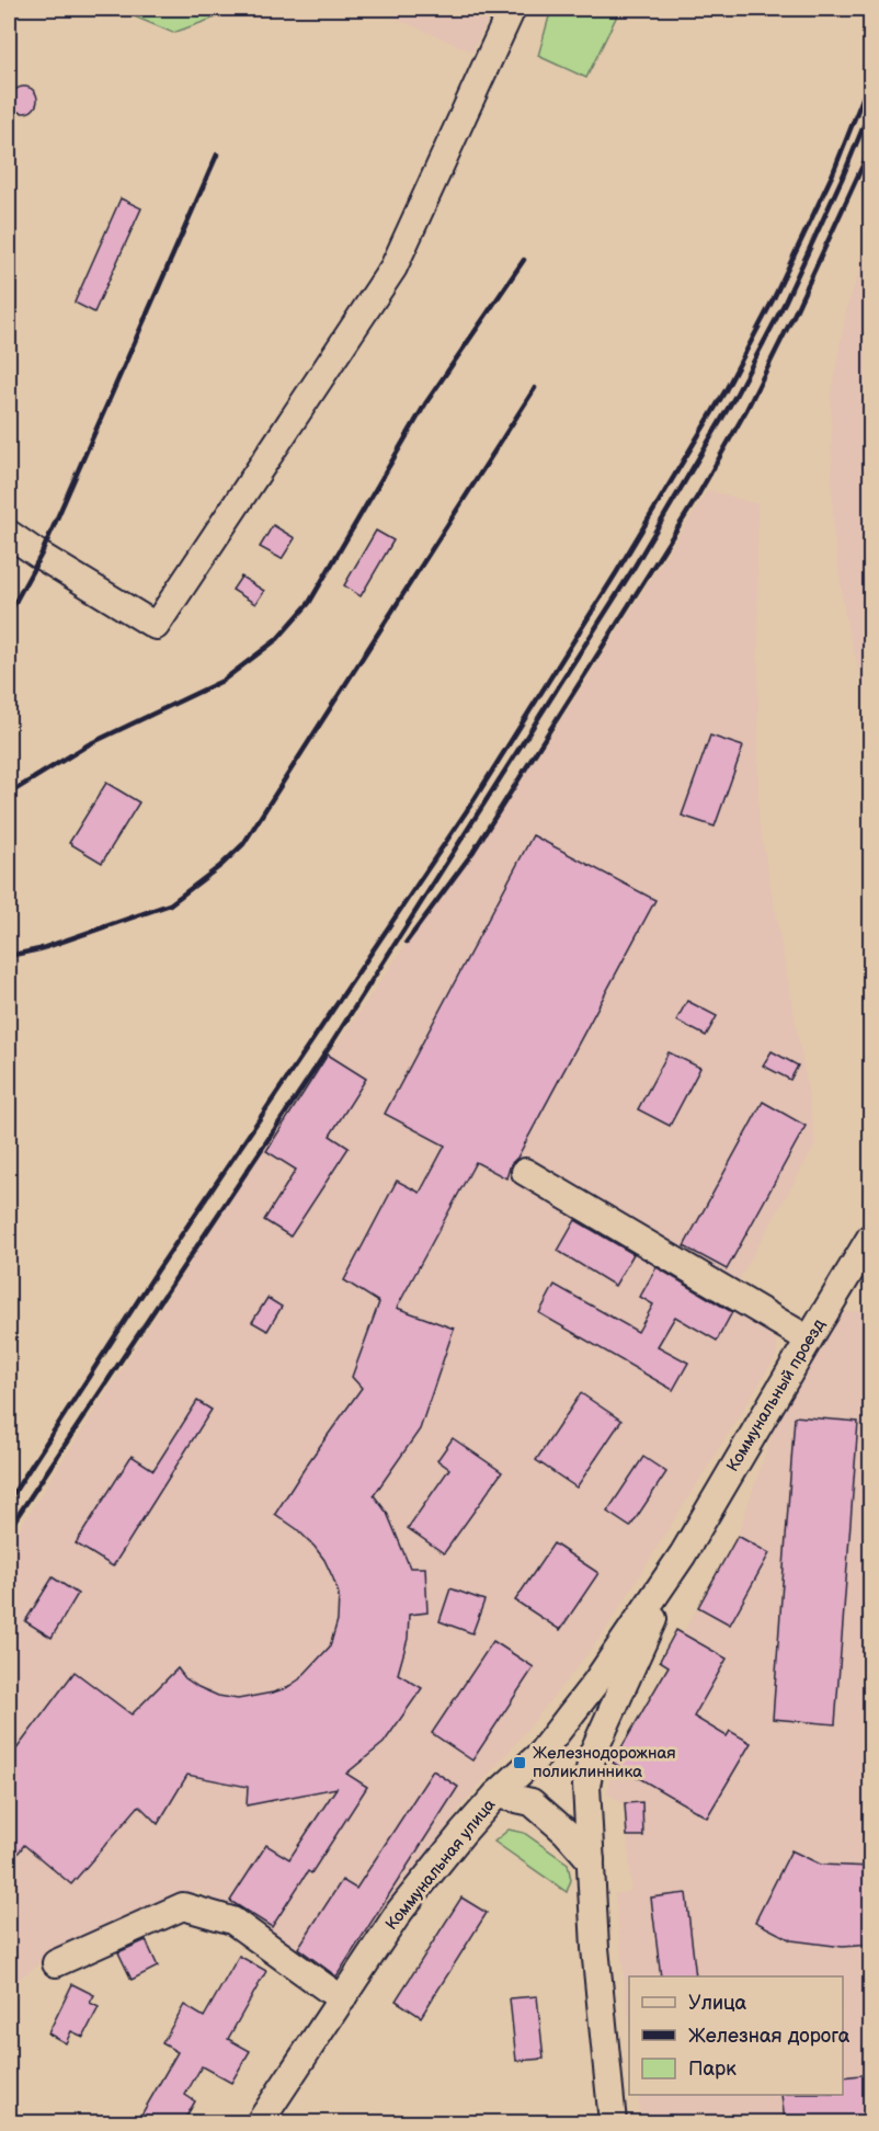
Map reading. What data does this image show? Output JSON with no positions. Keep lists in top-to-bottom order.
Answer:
{
  "streets": {
    "street": ["Коммунальный проезд", "Коммунальная улица"]
  },
  "crossings": [
    ["Коммунальный проезд", "Коммунальная улица"]
  ],
  "places": {
    "transit": ["Железнодорожная поликлинника"]
  },
  "legend": ["Улица", "Железная дорога", "Парк"]
}
